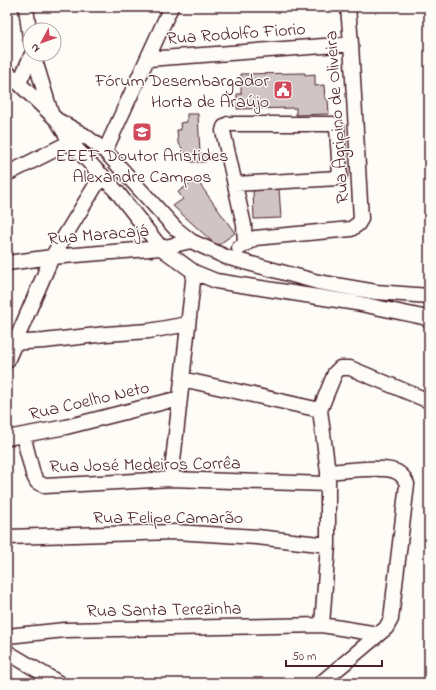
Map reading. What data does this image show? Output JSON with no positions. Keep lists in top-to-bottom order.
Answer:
{
  "streets": {
    "street": [
      "Rua Rodolfo Fiorio",
      "Rua Agripino de Oliveira",
      "Rua Maracajá",
      "Rua Coelho Neto",
      "Rua José Medeiros Corrêa",
      "Rua Felipe Camarão",
      "Rua Santa Terezinha"
    ]
  },
  "crossings": [
    ["Rua Rodolfo Fiorio", "Rua Agripino de Oliveira"],
    ["Rua Coelho Neto", "Rua José Medeiros Corrêa"],
    ["Rua José Medeiros Corrêa", "Rua Santa Terezinha"]
  ],
  "places": {
    "public building": ["Fórum Desembargador Horta de Araújo"],
    "school or university": ["EEEF Doutor Aristides Alexandre Campos"]
  },
  "scale_bar": "50 m",
  "north": "bottom left"
}
